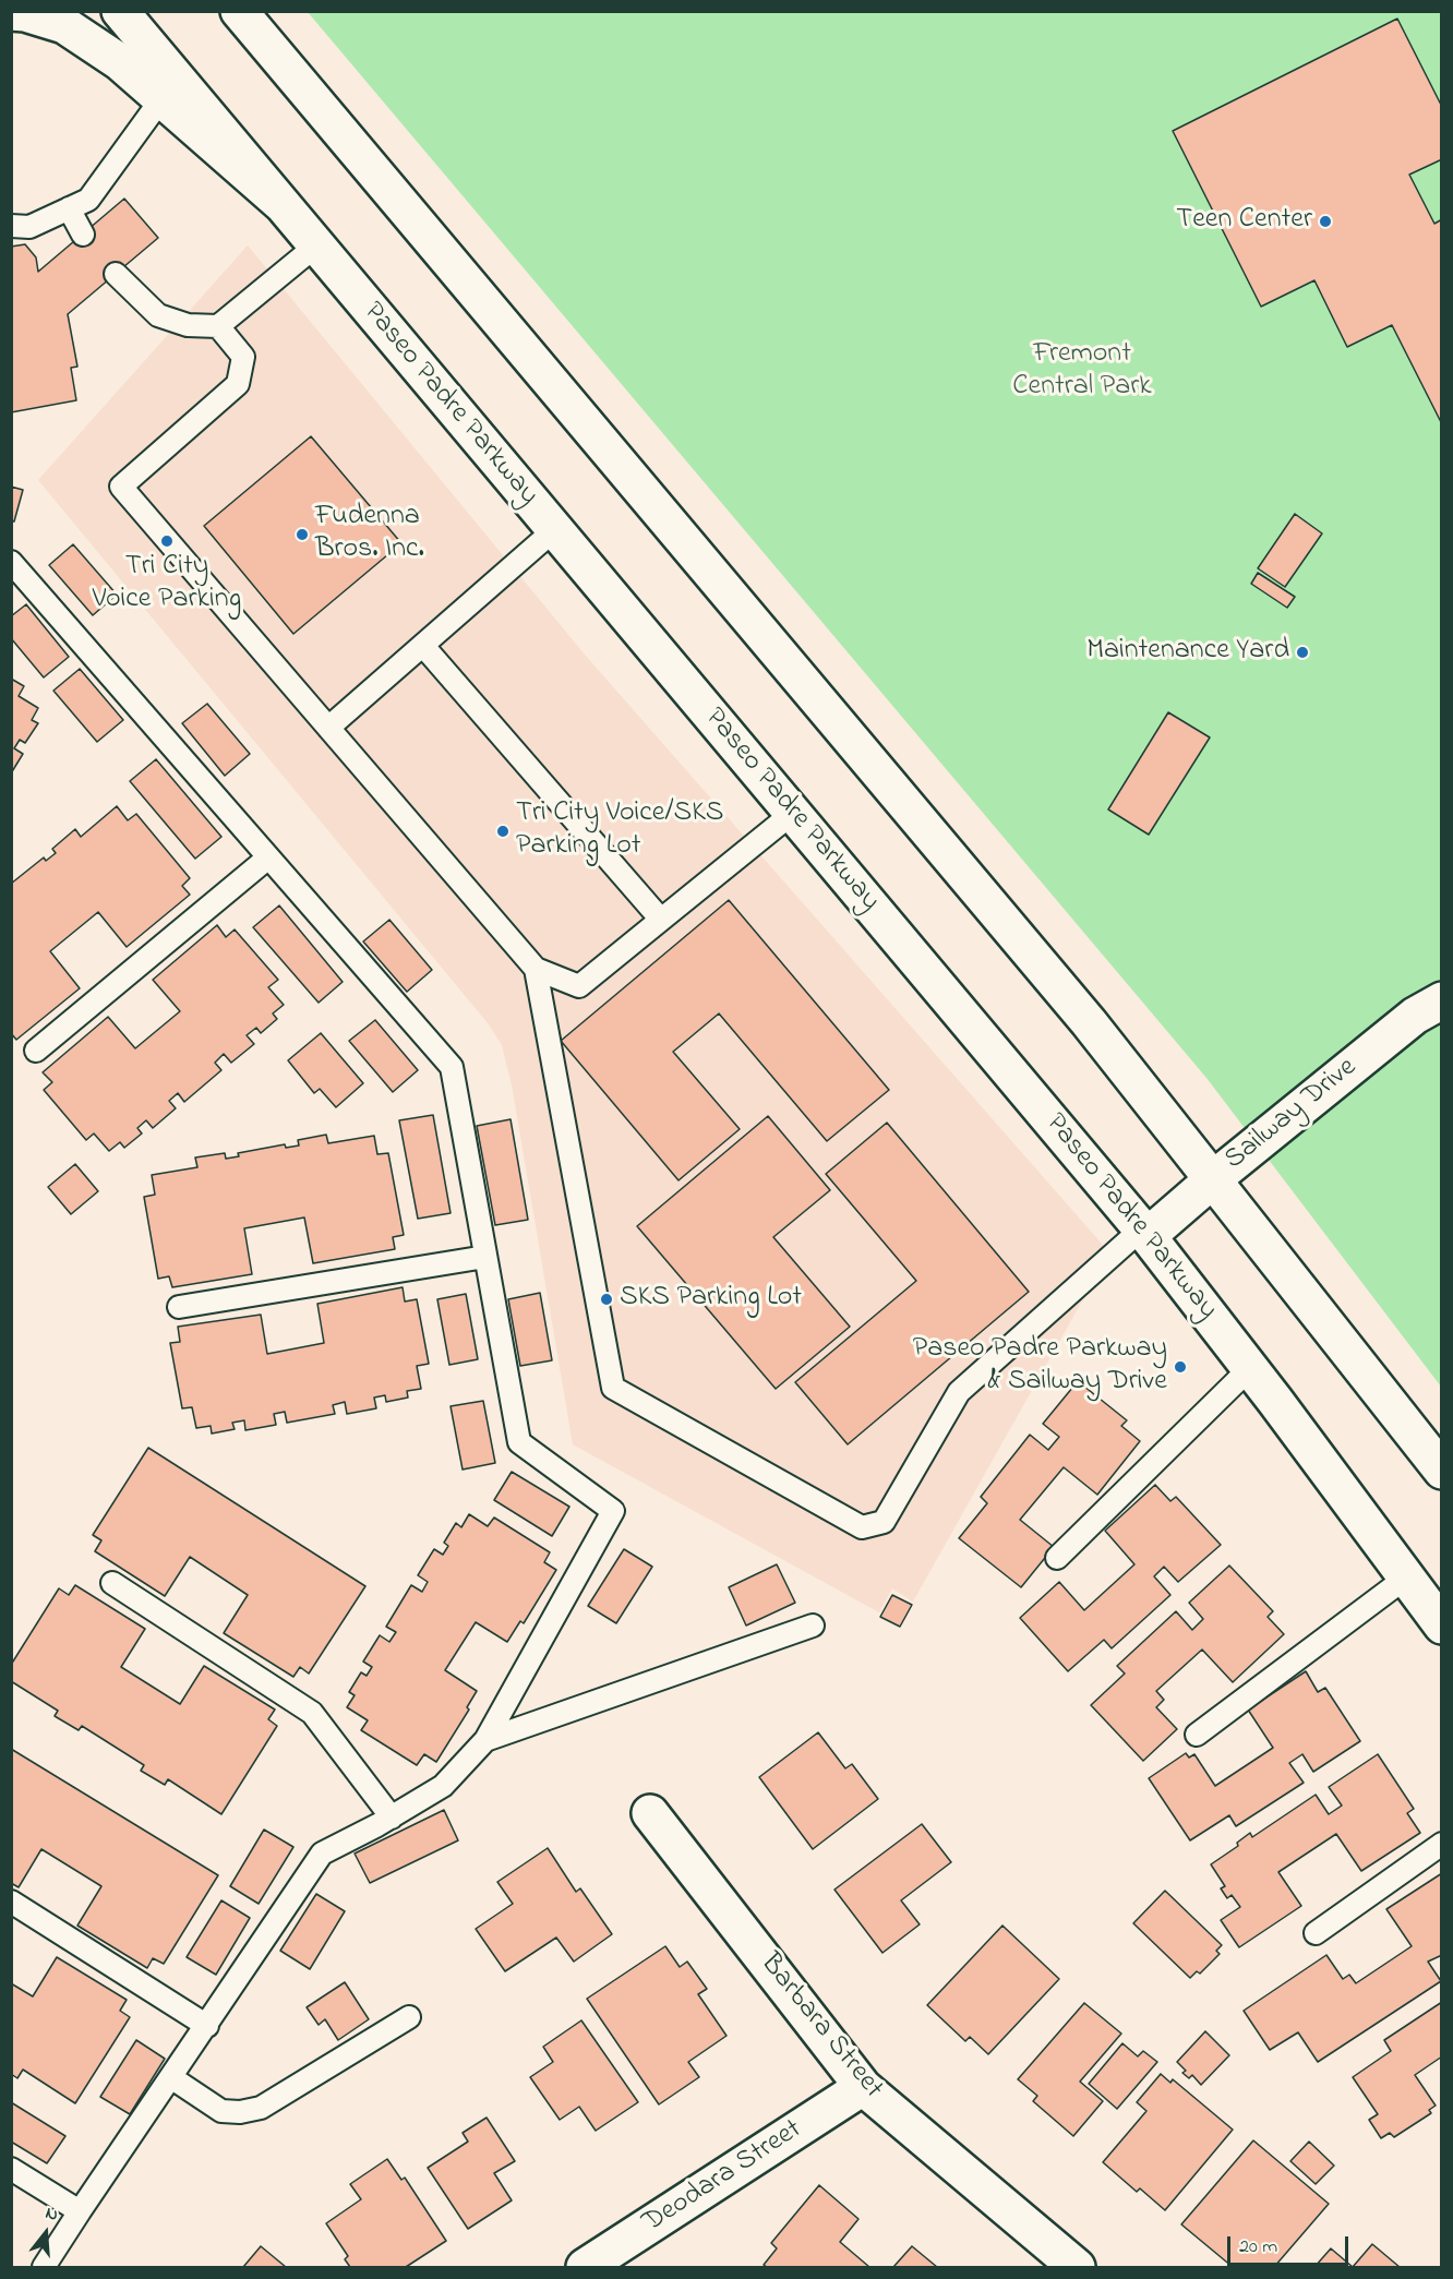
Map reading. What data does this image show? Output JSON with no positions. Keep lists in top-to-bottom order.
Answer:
{
  "streets": {
    "main road": [
      "Paseo Padre Parkway",
      "Sailway Drive",
      "Barbara Street",
      "Deodara Street"
    ]
  },
  "crossings": [
    ["Paseo Padre Parkway", "Sailway Drive"],
    ["Barbara Street", "Deodara Street"]
  ],
  "parks": ["Fremont Central Park"],
  "places": [
    "Teen Center",
    "Fudenna Bros. Inc.",
    "Tri City Voice Parking",
    "Maintenance Yard",
    "Tri City Voice/SKS Parking Lot",
    "SKS Parking Lot",
    "Paseo Padre Parkway & Sailway Drive"
  ],
  "scale_bar": "20 m",
  "north": "top"
}
